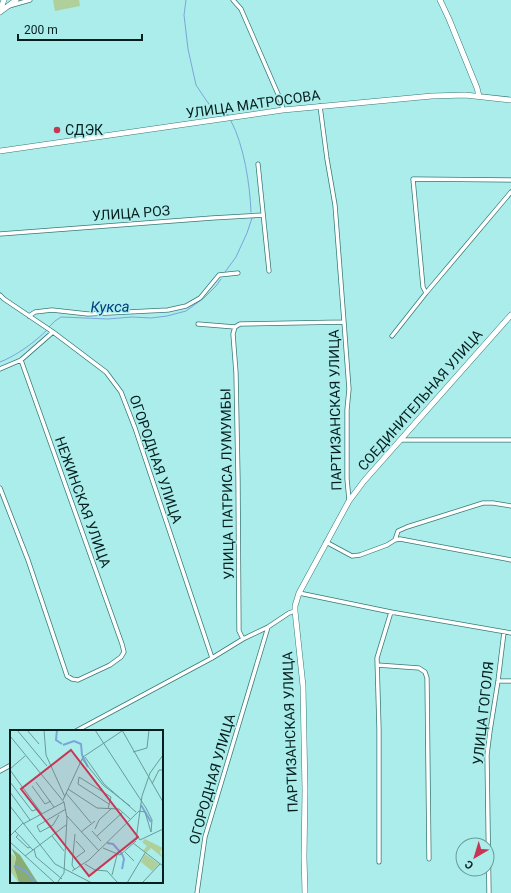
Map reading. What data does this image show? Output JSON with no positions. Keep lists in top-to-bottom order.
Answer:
{
  "streets": {
    "street": [
      "УЛИЦА МАТРОСОВА",
      "УЛИЦА РОЗ",
      "СОЕДИНИТЕЛЬНАЯ УЛИЦА",
      "ПАРТИЗАНСКАЯ УЛИЦА",
      "ОГОРОДНАЯ УЛИЦА",
      "УЛИЦА ПАТРИСА ЛУМУМБЫ",
      "НЕЖИНСКАЯ УЛИЦА",
      "УЛИЦА ГОГОЛЯ"
    ]
  },
  "crossings": [
    ["УЛИЦА МАТРОСОВА", "ПАРТИЗАНСКАЯ УЛИЦА"],
    ["СОЕДИНИТЕЛЬНАЯ УЛИЦА", "ПАРТИЗАНСКАЯ УЛИЦА"]
  ],
  "water": ["Кукса"],
  "places": ["СДЭК"],
  "scale_bar": "200 m",
  "north": "bottom left"
}
